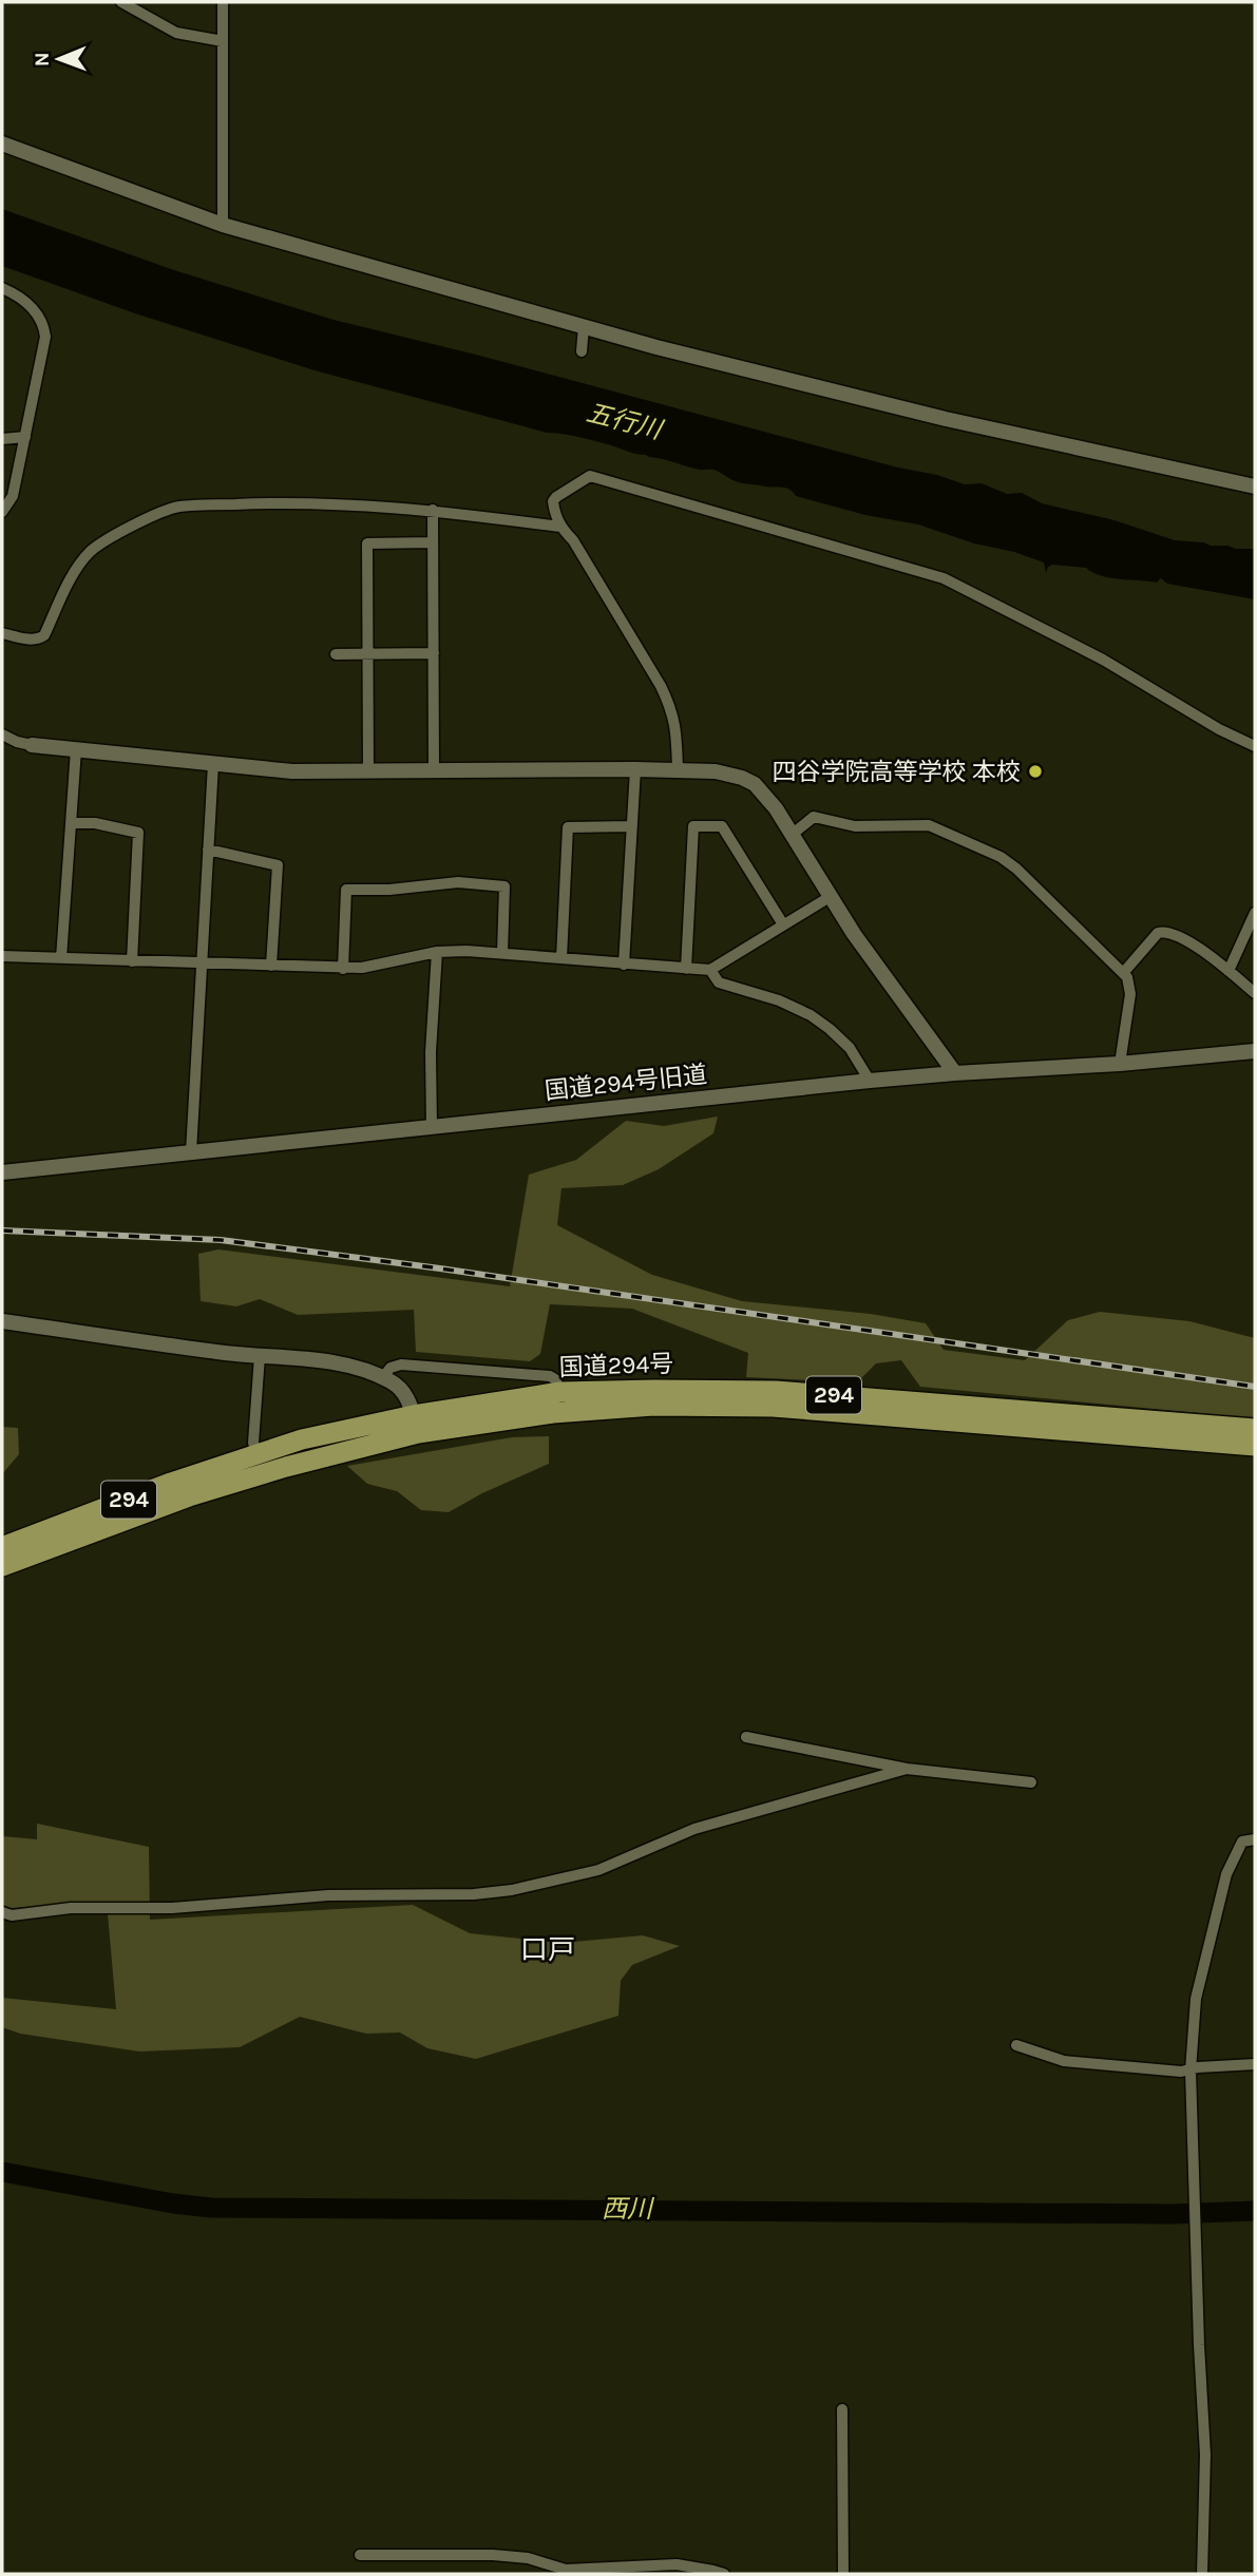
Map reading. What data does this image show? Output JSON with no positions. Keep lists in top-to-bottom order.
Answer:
{
  "streets": {
    "highway": ["国道294号", "294"],
    "street": ["国道294号旧道"]
  },
  "districts": ["口戸"],
  "water": ["五行川", "西川"],
  "places": ["四谷学院高等学校 本校"],
  "north": "left"
}
